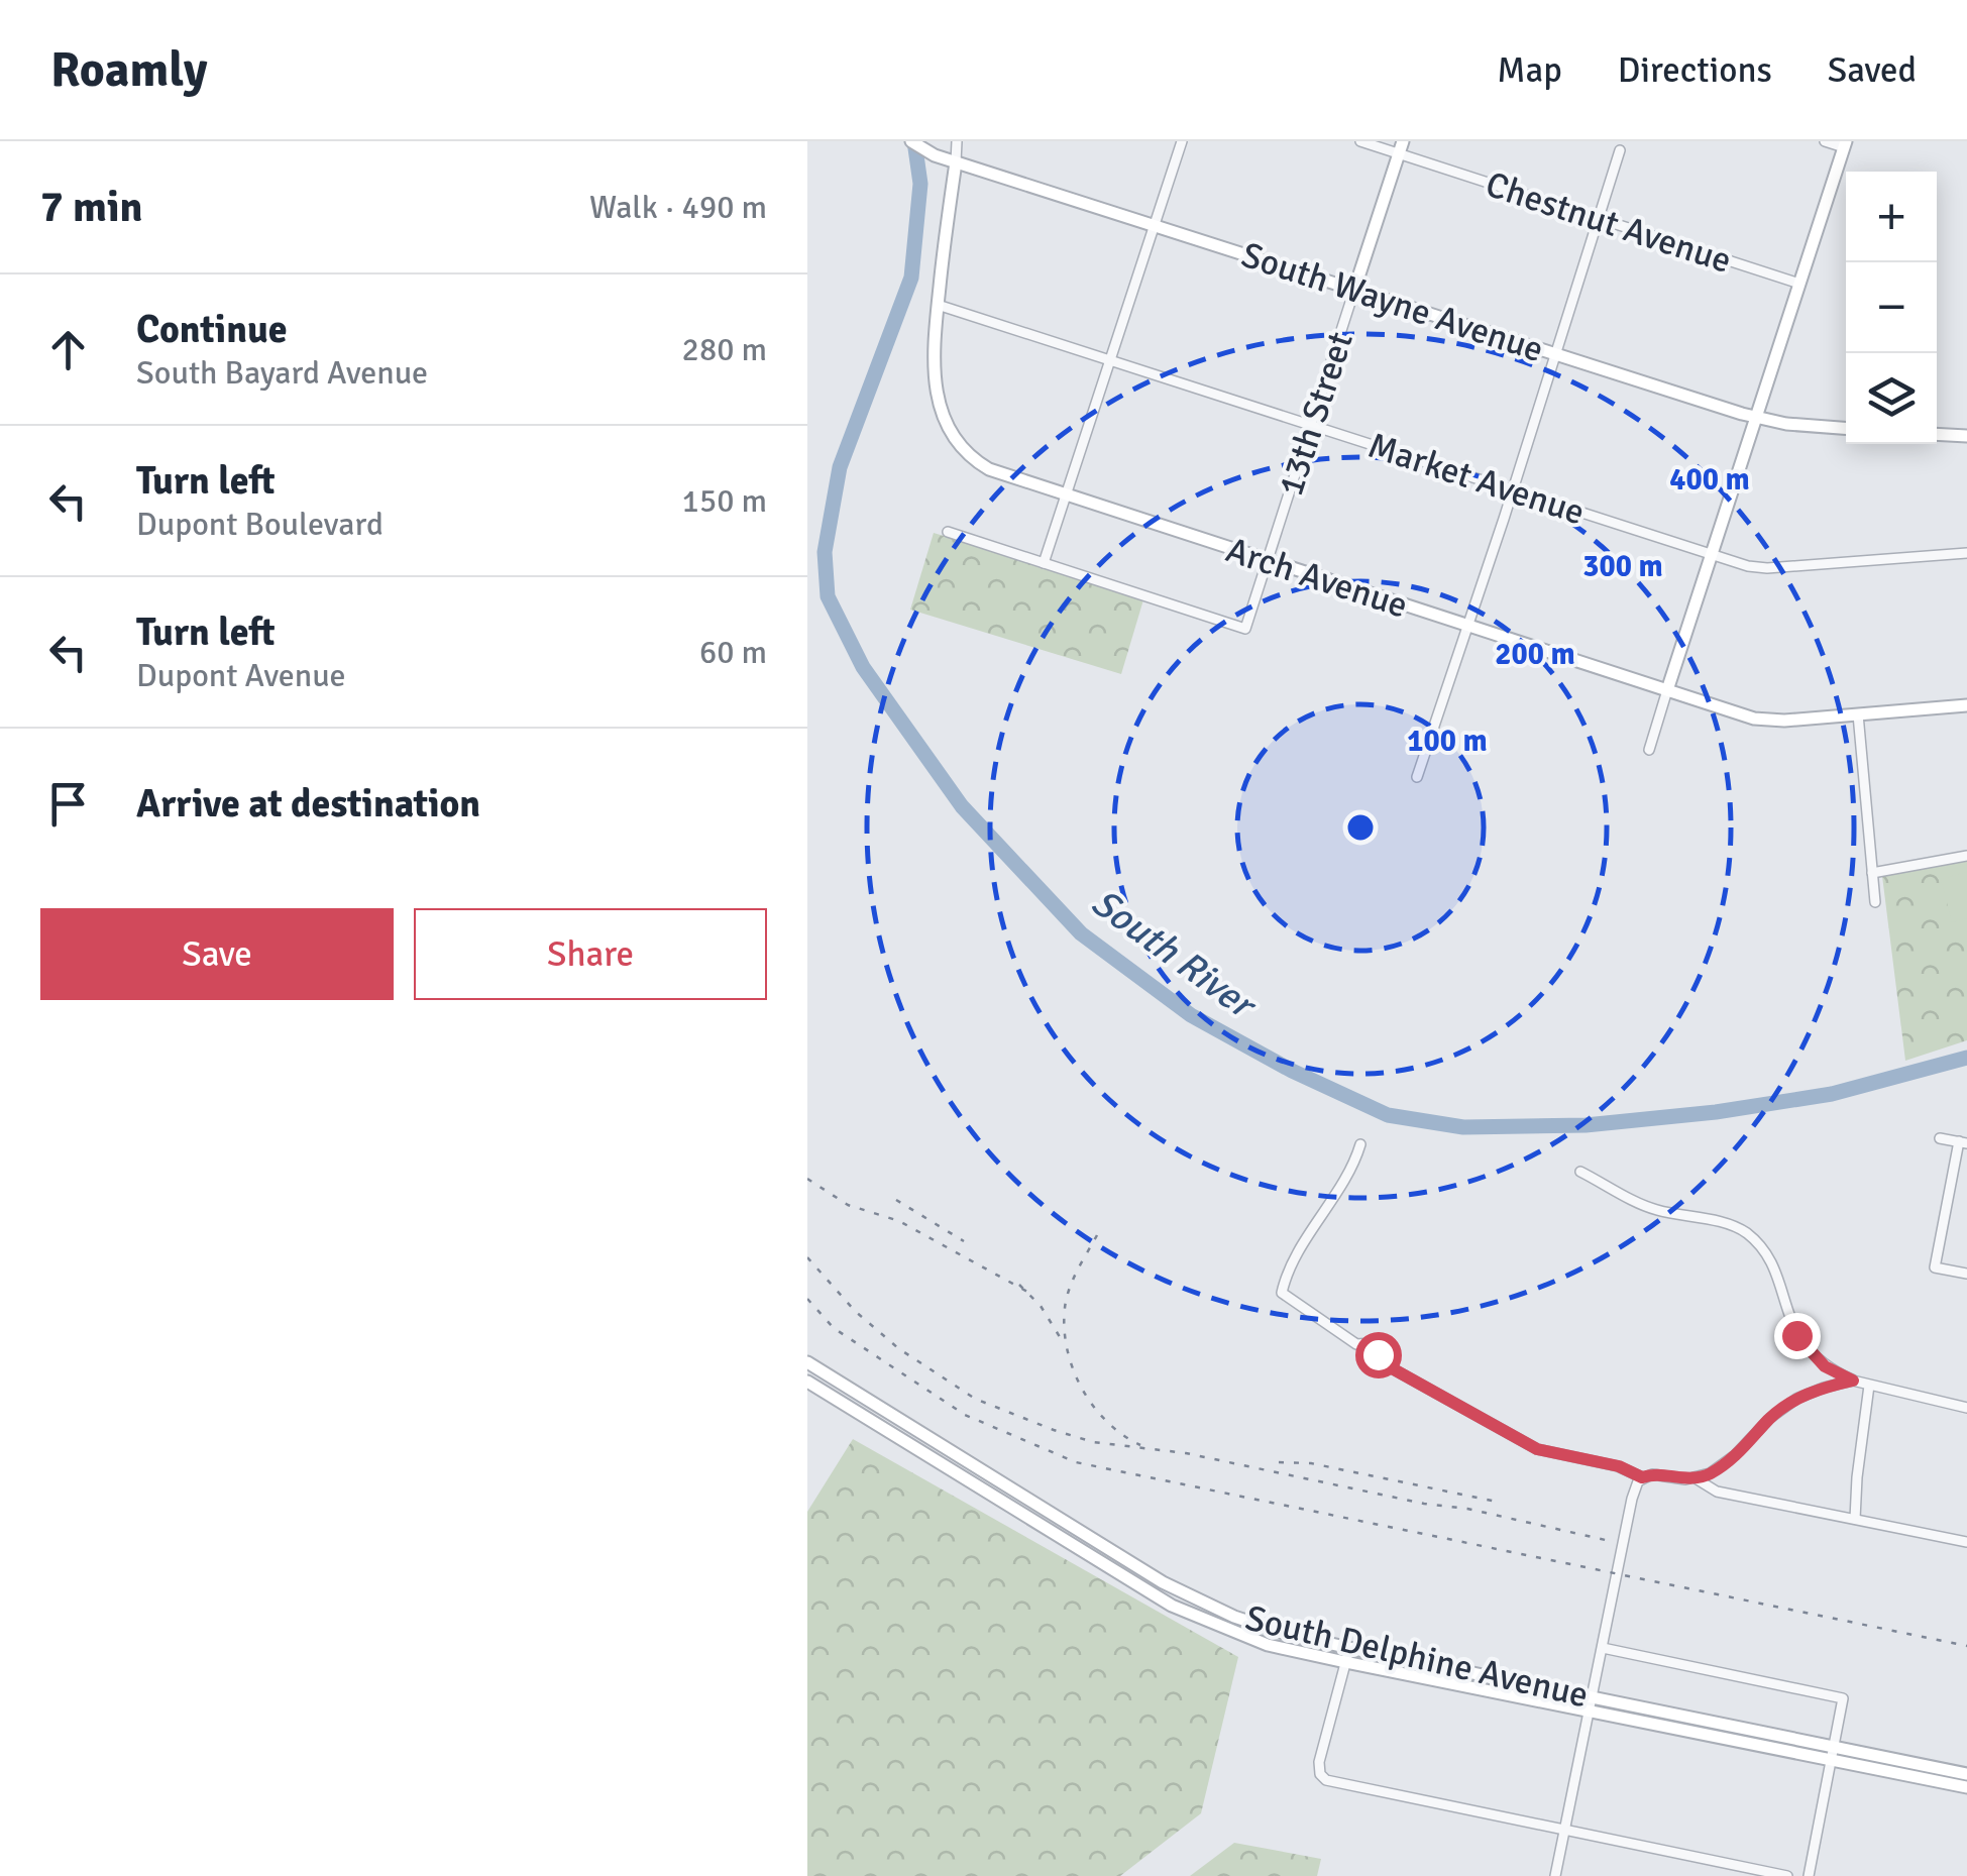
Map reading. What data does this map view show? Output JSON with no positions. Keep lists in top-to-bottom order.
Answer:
{
  "streets": {
    "main road": [
      "South Wayne Avenue",
      "13th Street",
      "Arch Avenue",
      "South Delphine Avenue"
    ],
    "street": ["Chestnut Avenue", "Market Avenue"]
  },
  "crossings": [
    ["Chestnut Avenue", "13th Street"],
    ["South Wayne Avenue", "13th Street"],
    ["South Wayne Avenue", "Arch Avenue"],
    ["13th Street", "Market Avenue"],
    ["13th Street", "Arch Avenue"],
    ["Market Avenue", "Arch Avenue"]
  ],
  "water": ["South River"],
  "page": {
    "header": "Roamly",
    "nav": ["Map", "Directions", "Saved"],
    "heading": ["7 min", "Walk · 490 m"],
    "map_buttons": ["+", "−"],
    "list": [
      ["Continue", "South Bayard Avenue", "280 m"],
      ["Turn left", "Dupont Boulevard", "150 m"],
      ["Turn left", "Dupont Avenue", "60 m"],
      "Arrive at destination"
    ],
    "buttons": ["Save", "Share"]
  },
  "rings": [
    "400 m",
    "300 m",
    "200 m",
    "100 m"
  ]
}
